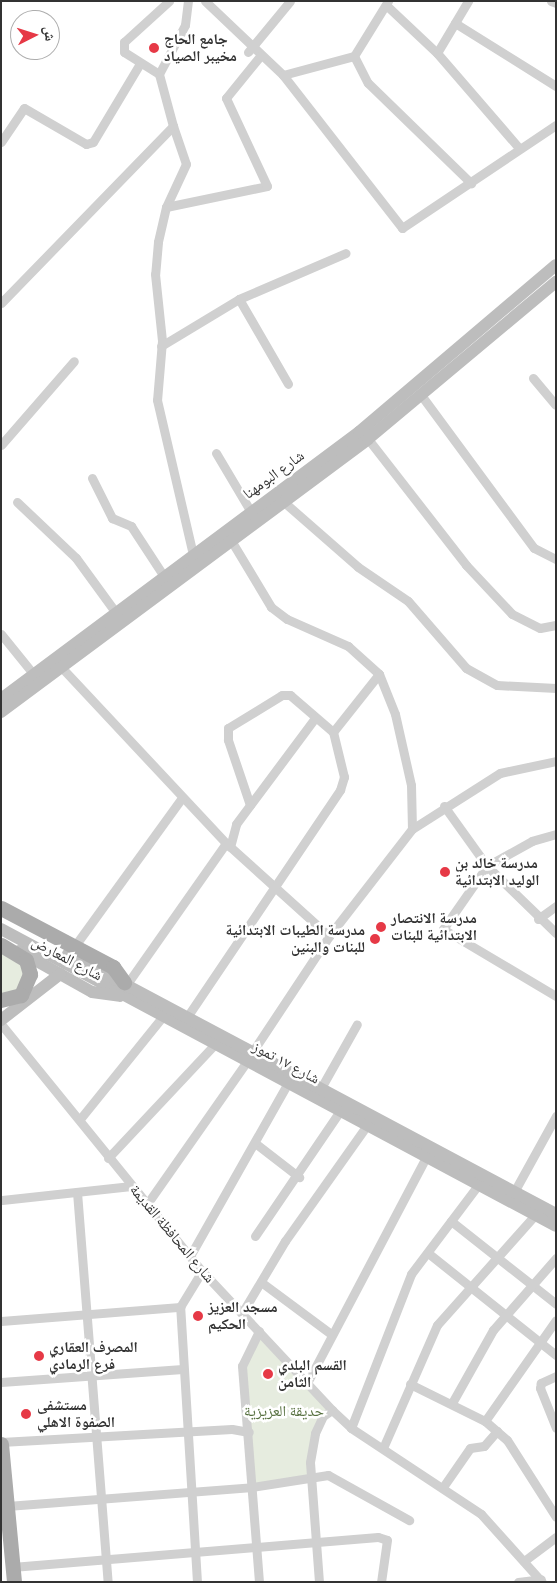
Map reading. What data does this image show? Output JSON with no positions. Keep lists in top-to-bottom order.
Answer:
{
  "streets": {
    "street": [
      "شارع البومهنا",
      "شارع المعارض",
      "شارع ١٧ تموز",
      "شارع المحافظة القديمة"
    ]
  },
  "crossings": [
    ["شارع المعارض", "شارع ١٧ تموز"]
  ],
  "parks": ["حديقة العزيزية"],
  "places": [
    "جامع الحاج مخيبر الصياد",
    "مدرسة خالد بن الوليد الابتدائية",
    "مدرسة الانتصار الابتدائية للبنات",
    "مدرسة الطيبات الابتدائية للبنات والبنين",
    "مسجد العزيز الحكيم",
    "المصرف العقاري فرع الرمادي",
    "القسم البلدي الثامن",
    "مستشفى الصفوة الاهلي"
  ],
  "north": "right"
}
